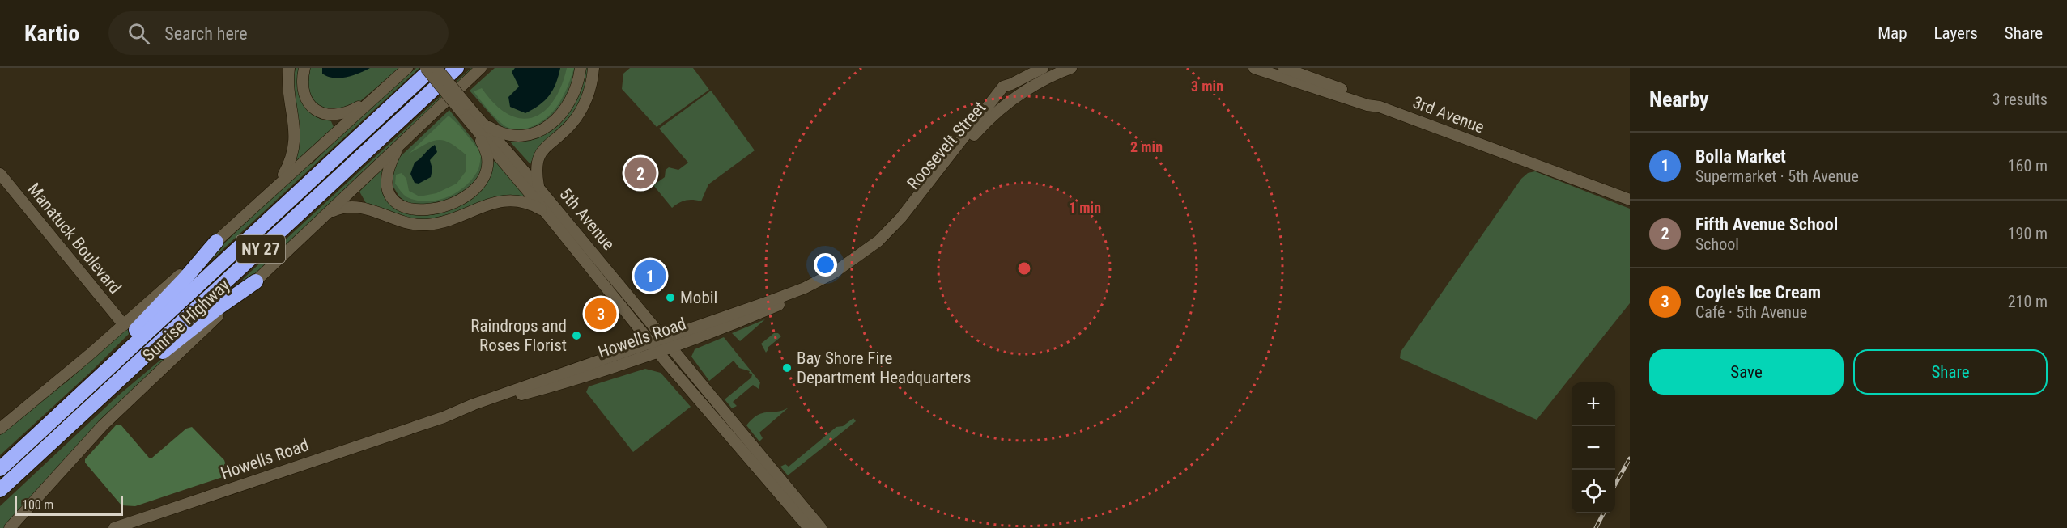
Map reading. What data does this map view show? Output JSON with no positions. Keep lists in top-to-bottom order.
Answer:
{
  "streets": {
    "highway": ["NY 27", "Sunrise Highway"],
    "main road": [
      "3rd Avenue",
      "Roosevelt Street",
      "5th Avenue",
      "Manatuck Boulevard",
      "Howells Road"
    ]
  },
  "crossings": [
    ["Roosevelt Street", "Howells Road"],
    ["5th Avenue", "Howells Road"]
  ],
  "places": ["Mobil", "Raindrops and Roses Florist", "Bay Shore Fire Department Headquarters"],
  "scale_bar": "100 m",
  "page": {
    "header": "Kartio",
    "search": "Search here",
    "nav": ["Map", "Layers", "Share"],
    "heading": ["Nearby", "3 results"],
    "list": [
      {
        "mark": "1",
        "name": "Bolla Market",
        "note": "Supermarket · 5th Avenue",
        "value": "160 m"
      },
      {
        "mark": "2",
        "name": "Fifth Avenue School",
        "note": "School",
        "value": "190 m"
      },
      {
        "mark": "3",
        "name": "Coyle's Ice Cream",
        "note": "Café · 5th Avenue",
        "value": "210 m"
      }
    ],
    "pins": ["2", "1", "3"],
    "buttons": ["Save", "Share"],
    "map_buttons": ["+", "−"],
    "scale": "100 m"
  },
  "rings": ["3 min", "2 min", "1 min"]
}
